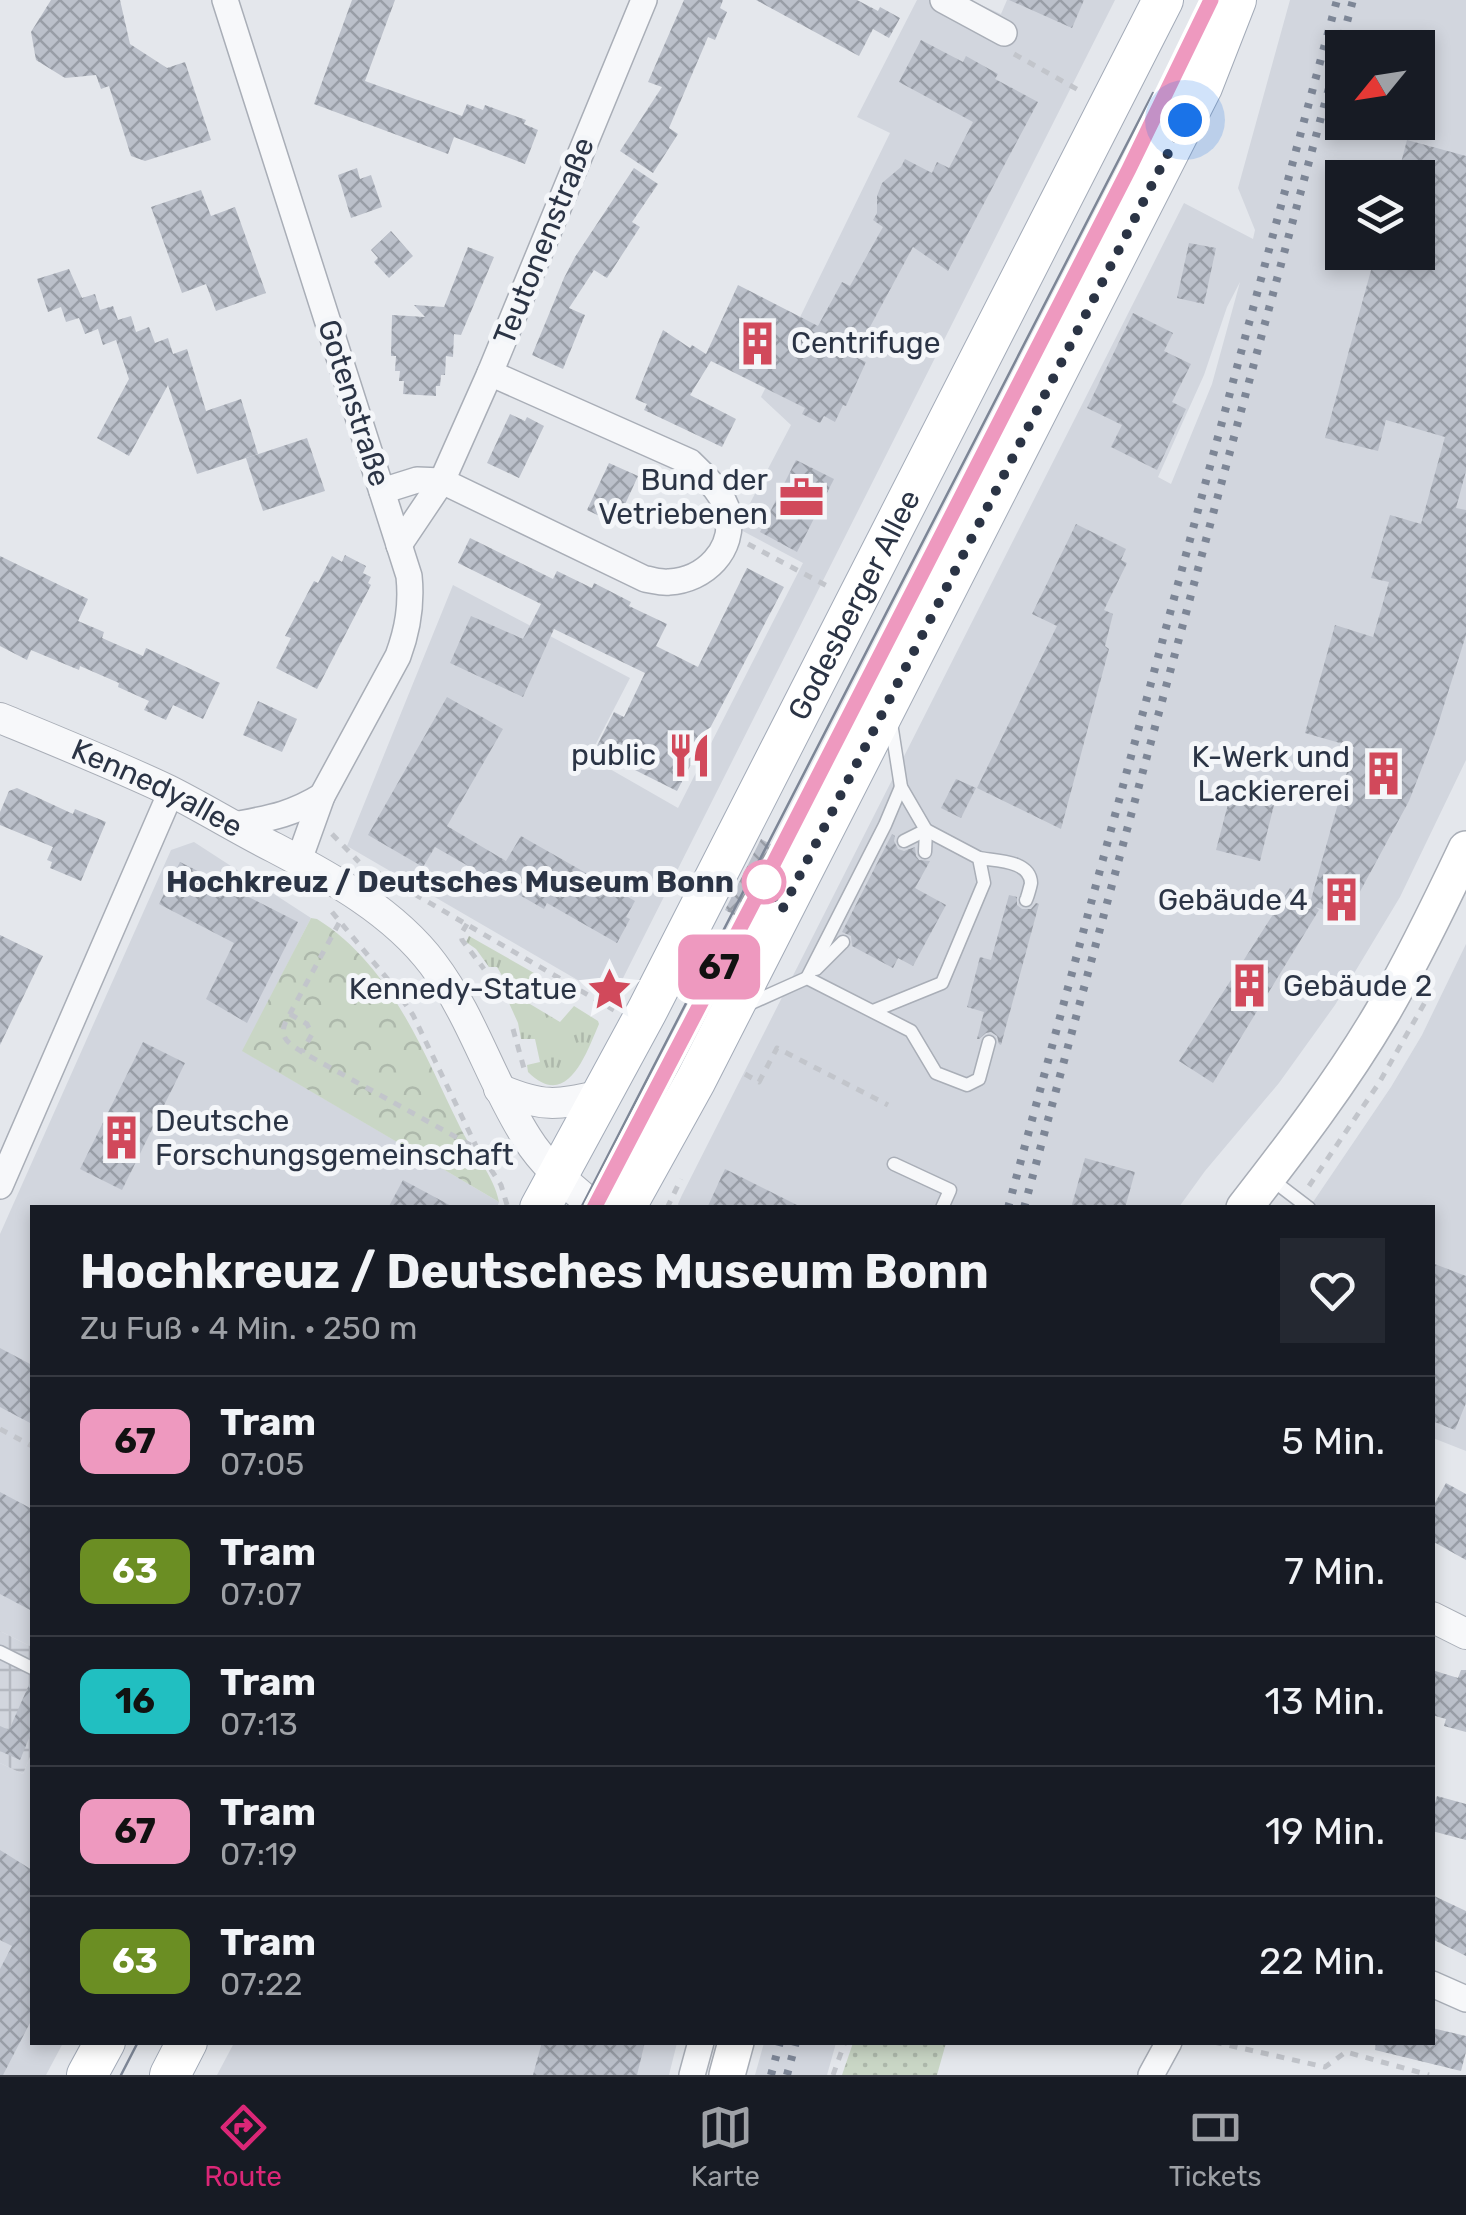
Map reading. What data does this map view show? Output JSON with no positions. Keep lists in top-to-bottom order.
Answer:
{
  "streets": {
    "main road": ["Godesberger Allee"],
    "street": ["Teutonenstraße", "Gotenstraße", "Kennedyallee"]
  },
  "crossings": [
    ["Teutonenstraße", "Gotenstraße"],
    ["Gotenstraße", "Kennedyallee"],
    ["Godesberger Allee", "Kennedyallee"]
  ],
  "places": {
    "building": [
      "Centrifuge",
      "K-Werk und Lackiererei",
      "Gebäude 4",
      "Gebäude 2",
      "Deutsche Forschungsgemeinschaft"
    ],
    "office": ["Bund der Vetriebenen"],
    "restaurant": ["public"],
    "other": ["Hochkreuz / Deutsches Museum Bonn"],
    "place": ["Kennedy-Statue"]
  },
  "lines": ["tram line 67"],
  "north": "bottom left",
  "page": {
    "on_map": "67",
    "heading": ["Hochkreuz / Deutsches Museum Bonn", "Zu Fuß · 4 Min. · 250 m"],
    "list": [
      {
        "mark": "67",
        "name": "Tram",
        "note": "07:05",
        "value": "5 Min."
      },
      {
        "mark": "63",
        "name": "Tram",
        "note": "07:07",
        "value": "7 Min."
      },
      {
        "mark": "16",
        "name": "Tram",
        "note": "07:13",
        "value": "13 Min."
      },
      {
        "mark": "67",
        "name": "Tram",
        "note": "07:19",
        "value": "19 Min."
      },
      {
        "mark": "63",
        "name": "Tram",
        "note": "07:22",
        "value": "22 Min."
      }
    ],
    "tabs": ["Route", "Karte", "Tickets"]
  }
}
